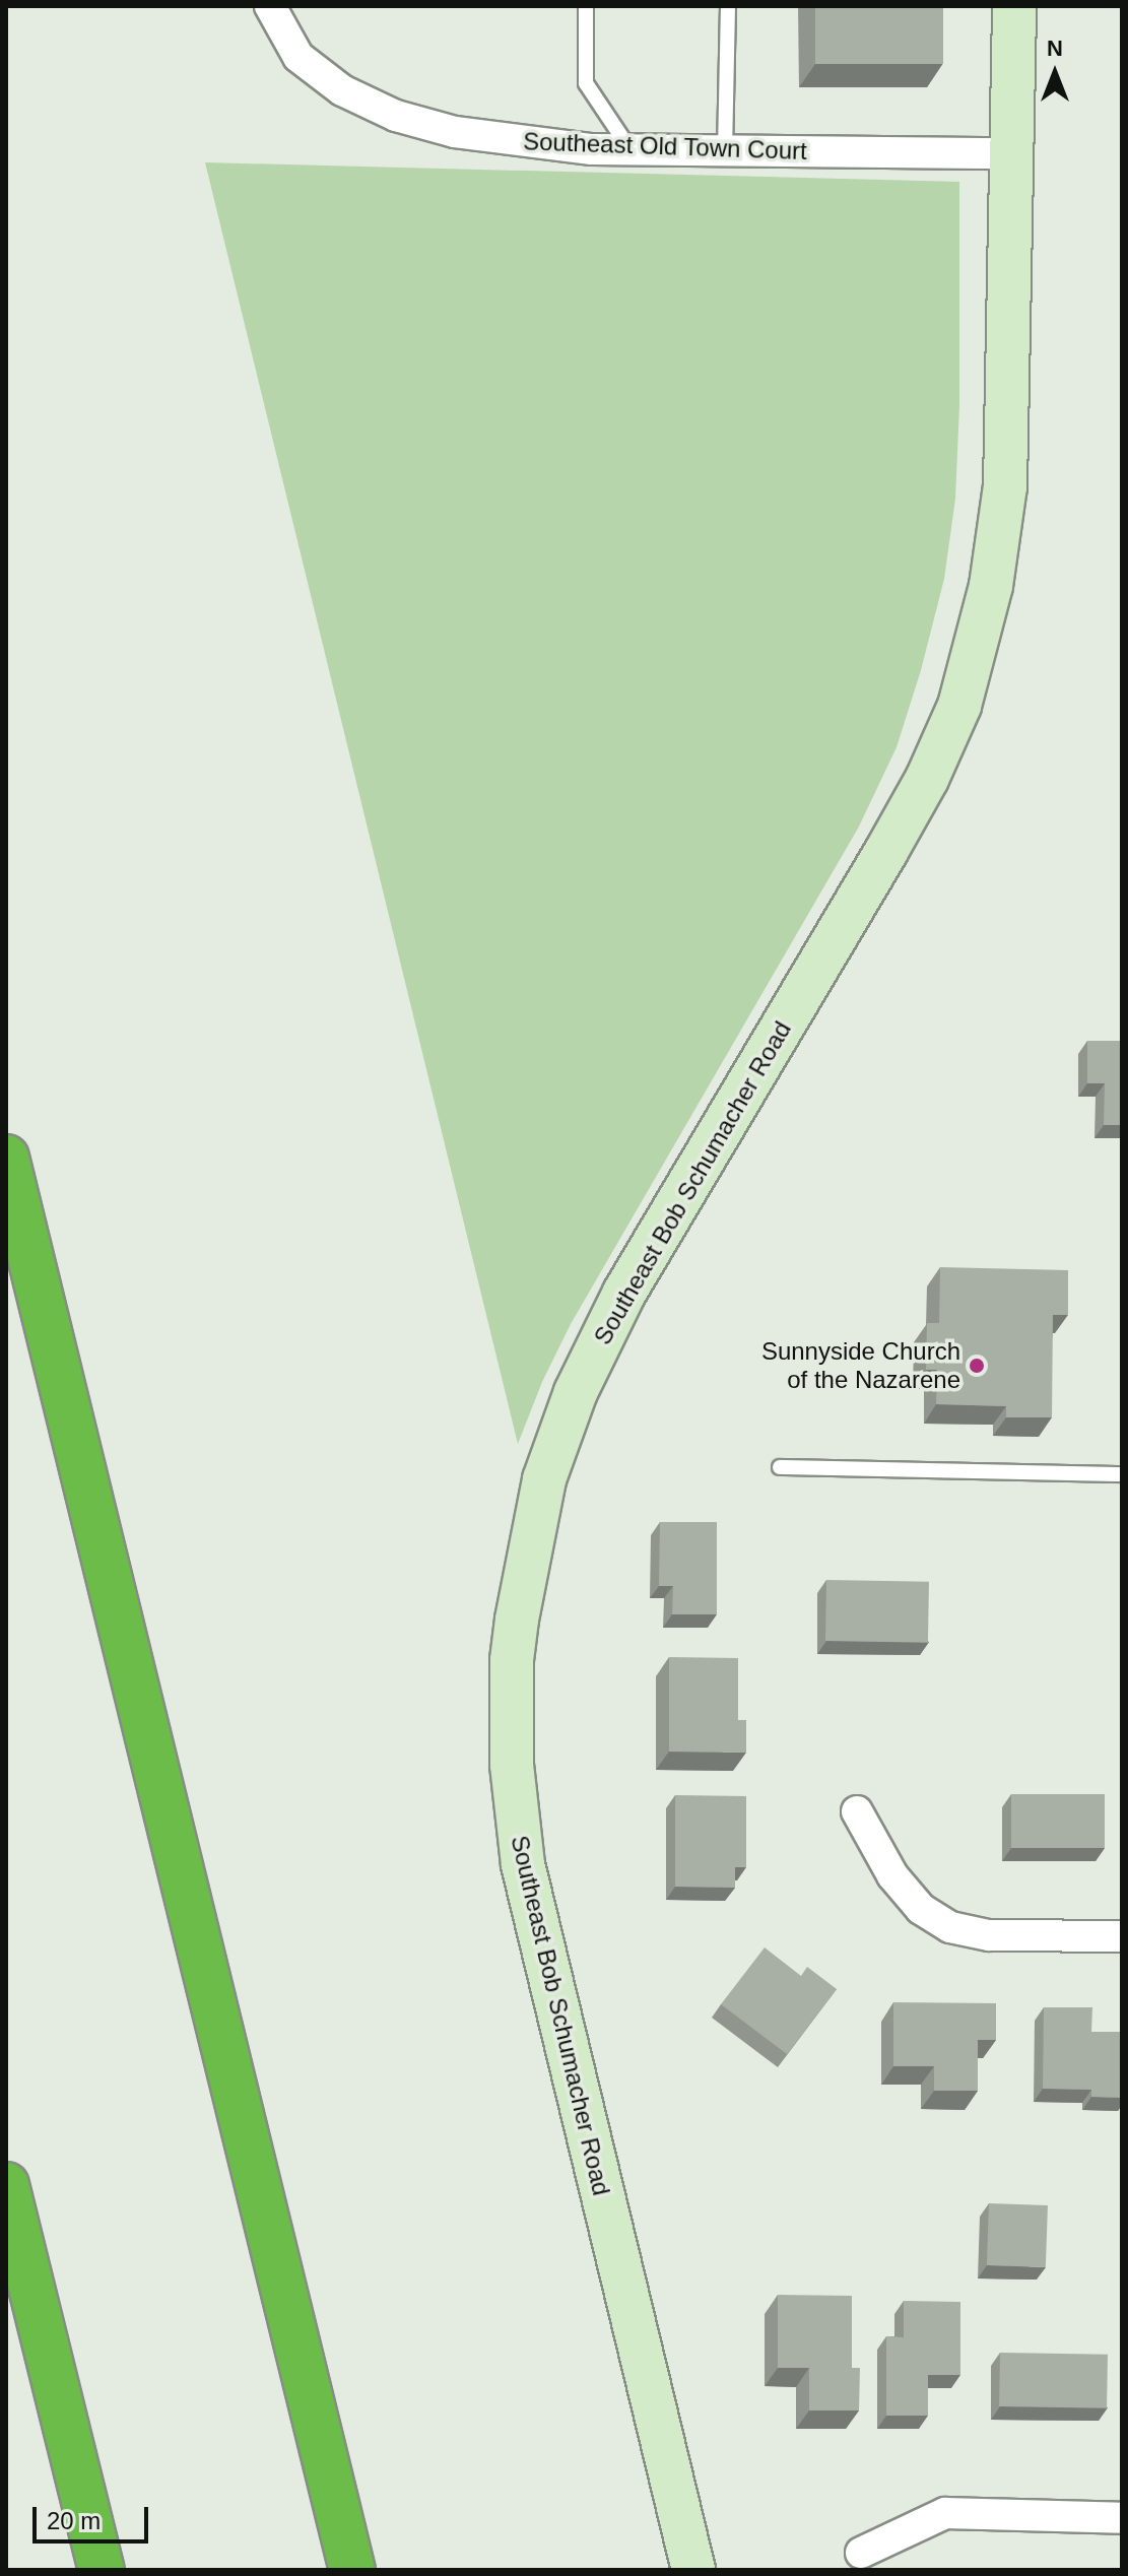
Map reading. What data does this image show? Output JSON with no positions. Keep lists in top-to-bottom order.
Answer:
{
  "streets": {
    "main road": ["Southeast Bob Schumacher Road"],
    "street": ["Southeast Old Town Court"]
  },
  "crossings": [
    ["Southeast Old Town Court", "Southeast Bob Schumacher Road"]
  ],
  "places": ["Sunnyside Church of the Nazarene"],
  "scale_bar": "20 m",
  "north": "top"
}
